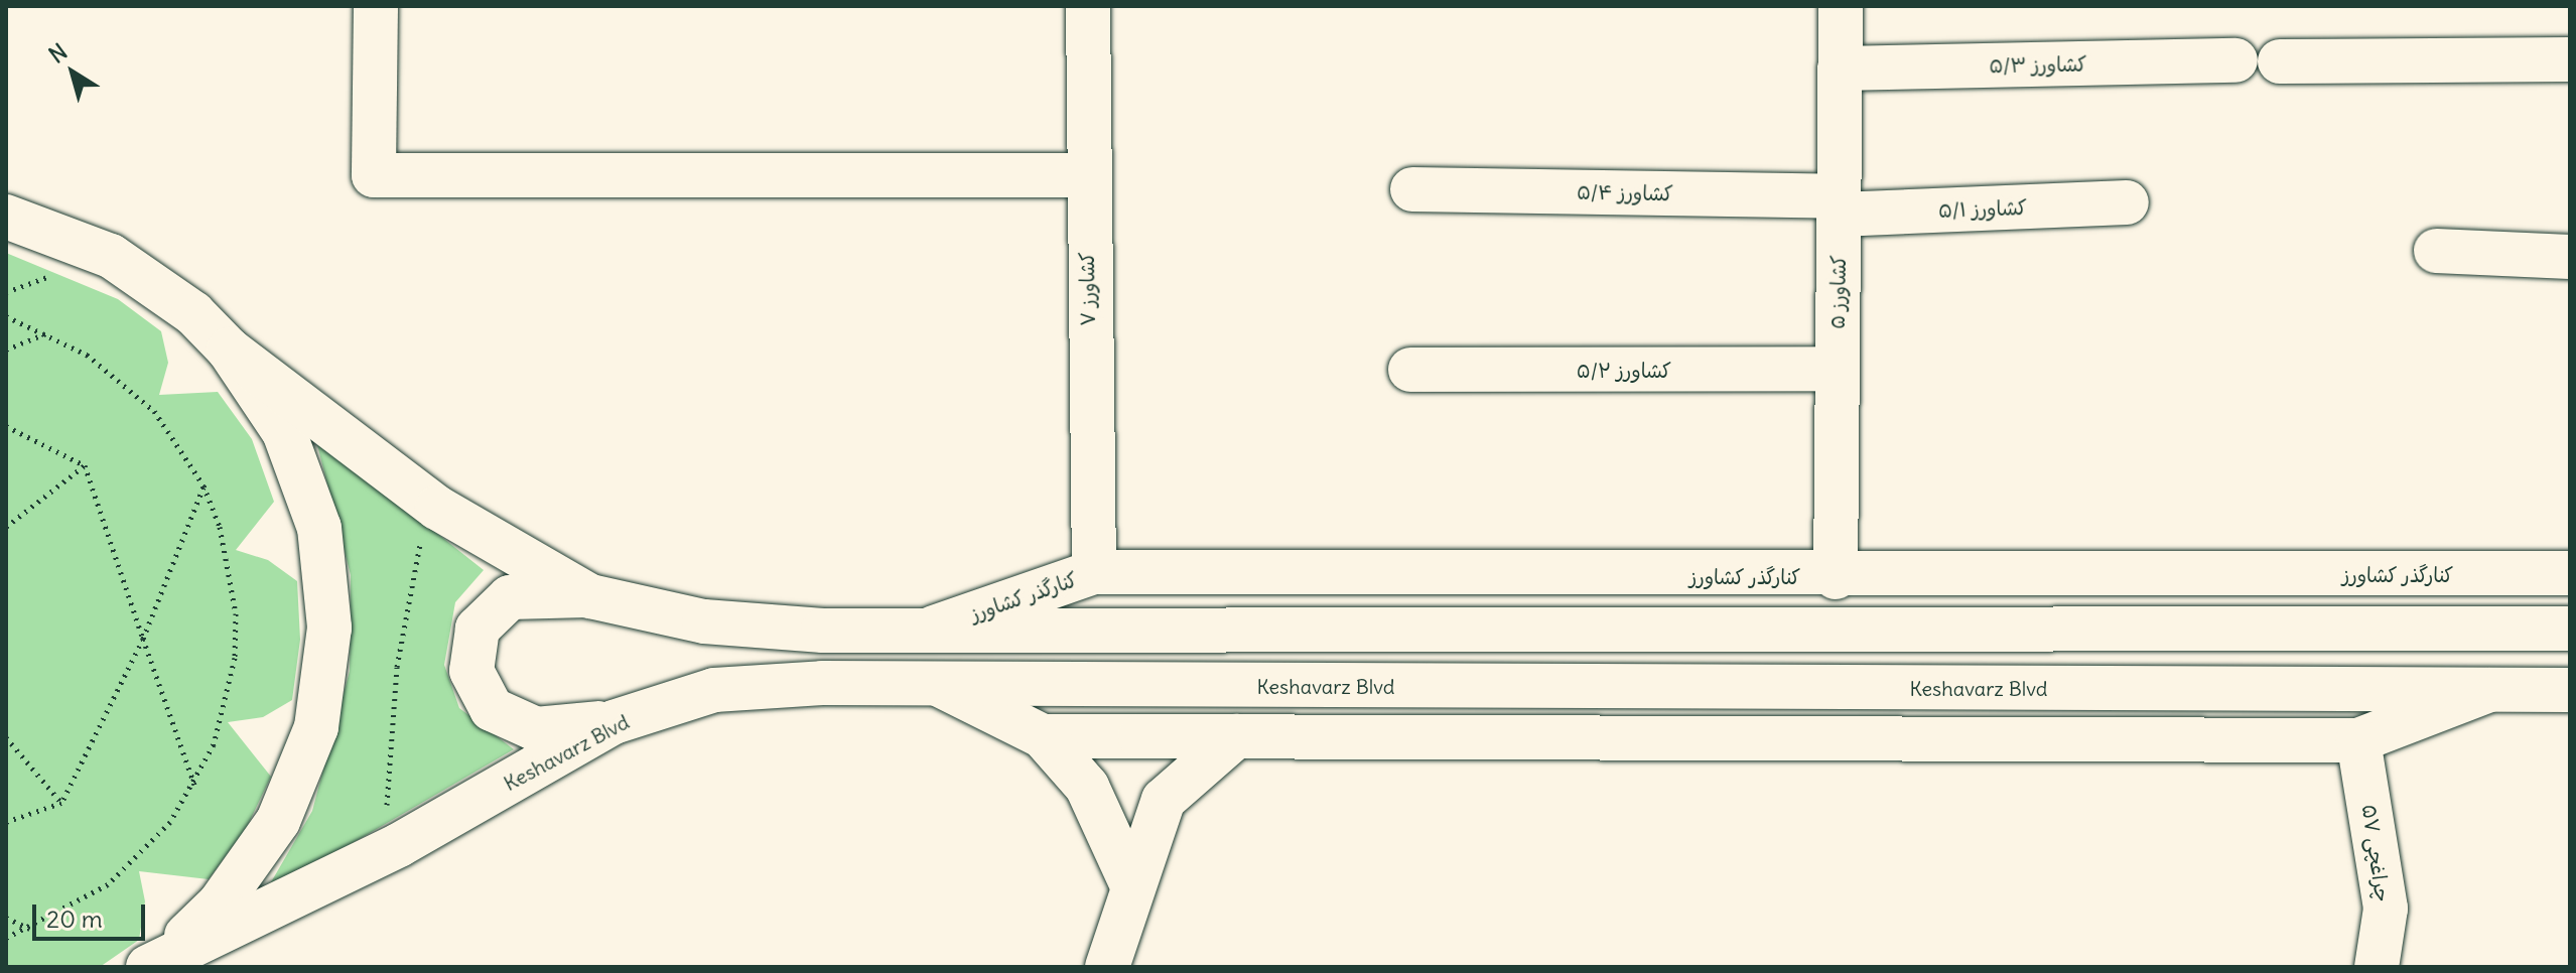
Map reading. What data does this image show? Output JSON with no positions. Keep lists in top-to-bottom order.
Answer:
{
  "streets": {
    "street": [
      "کشاورز ۵/۳",
      "کشاورز ۵/۴",
      "کشاورز ۵/۱",
      "کشاورز ۷",
      "کشاورز ۵",
      "کشاورز ۵/۲",
      "کنارگذر کشاورز",
      "Keshavarz Blvd",
      "چراغچی ۵۷"
    ]
  },
  "crossings": [
    ["کشاورز ۵/۳", "کشاورز ۵"],
    ["کشاورز ۵/۴", "کشاورز ۵/۱"],
    ["کشاورز ۵/۴", "کشاورز ۵"],
    ["کشاورز ۵/۱", "کشاورز ۵"],
    ["کشاورز ۷", "کنارگذر کشاورز"],
    ["کشاورز ۵", "کشاورز ۵/۲"],
    ["کشاورز ۵", "کنارگذر کشاورز"]
  ],
  "scale_bar": "20 m",
  "north": "top left"
}
